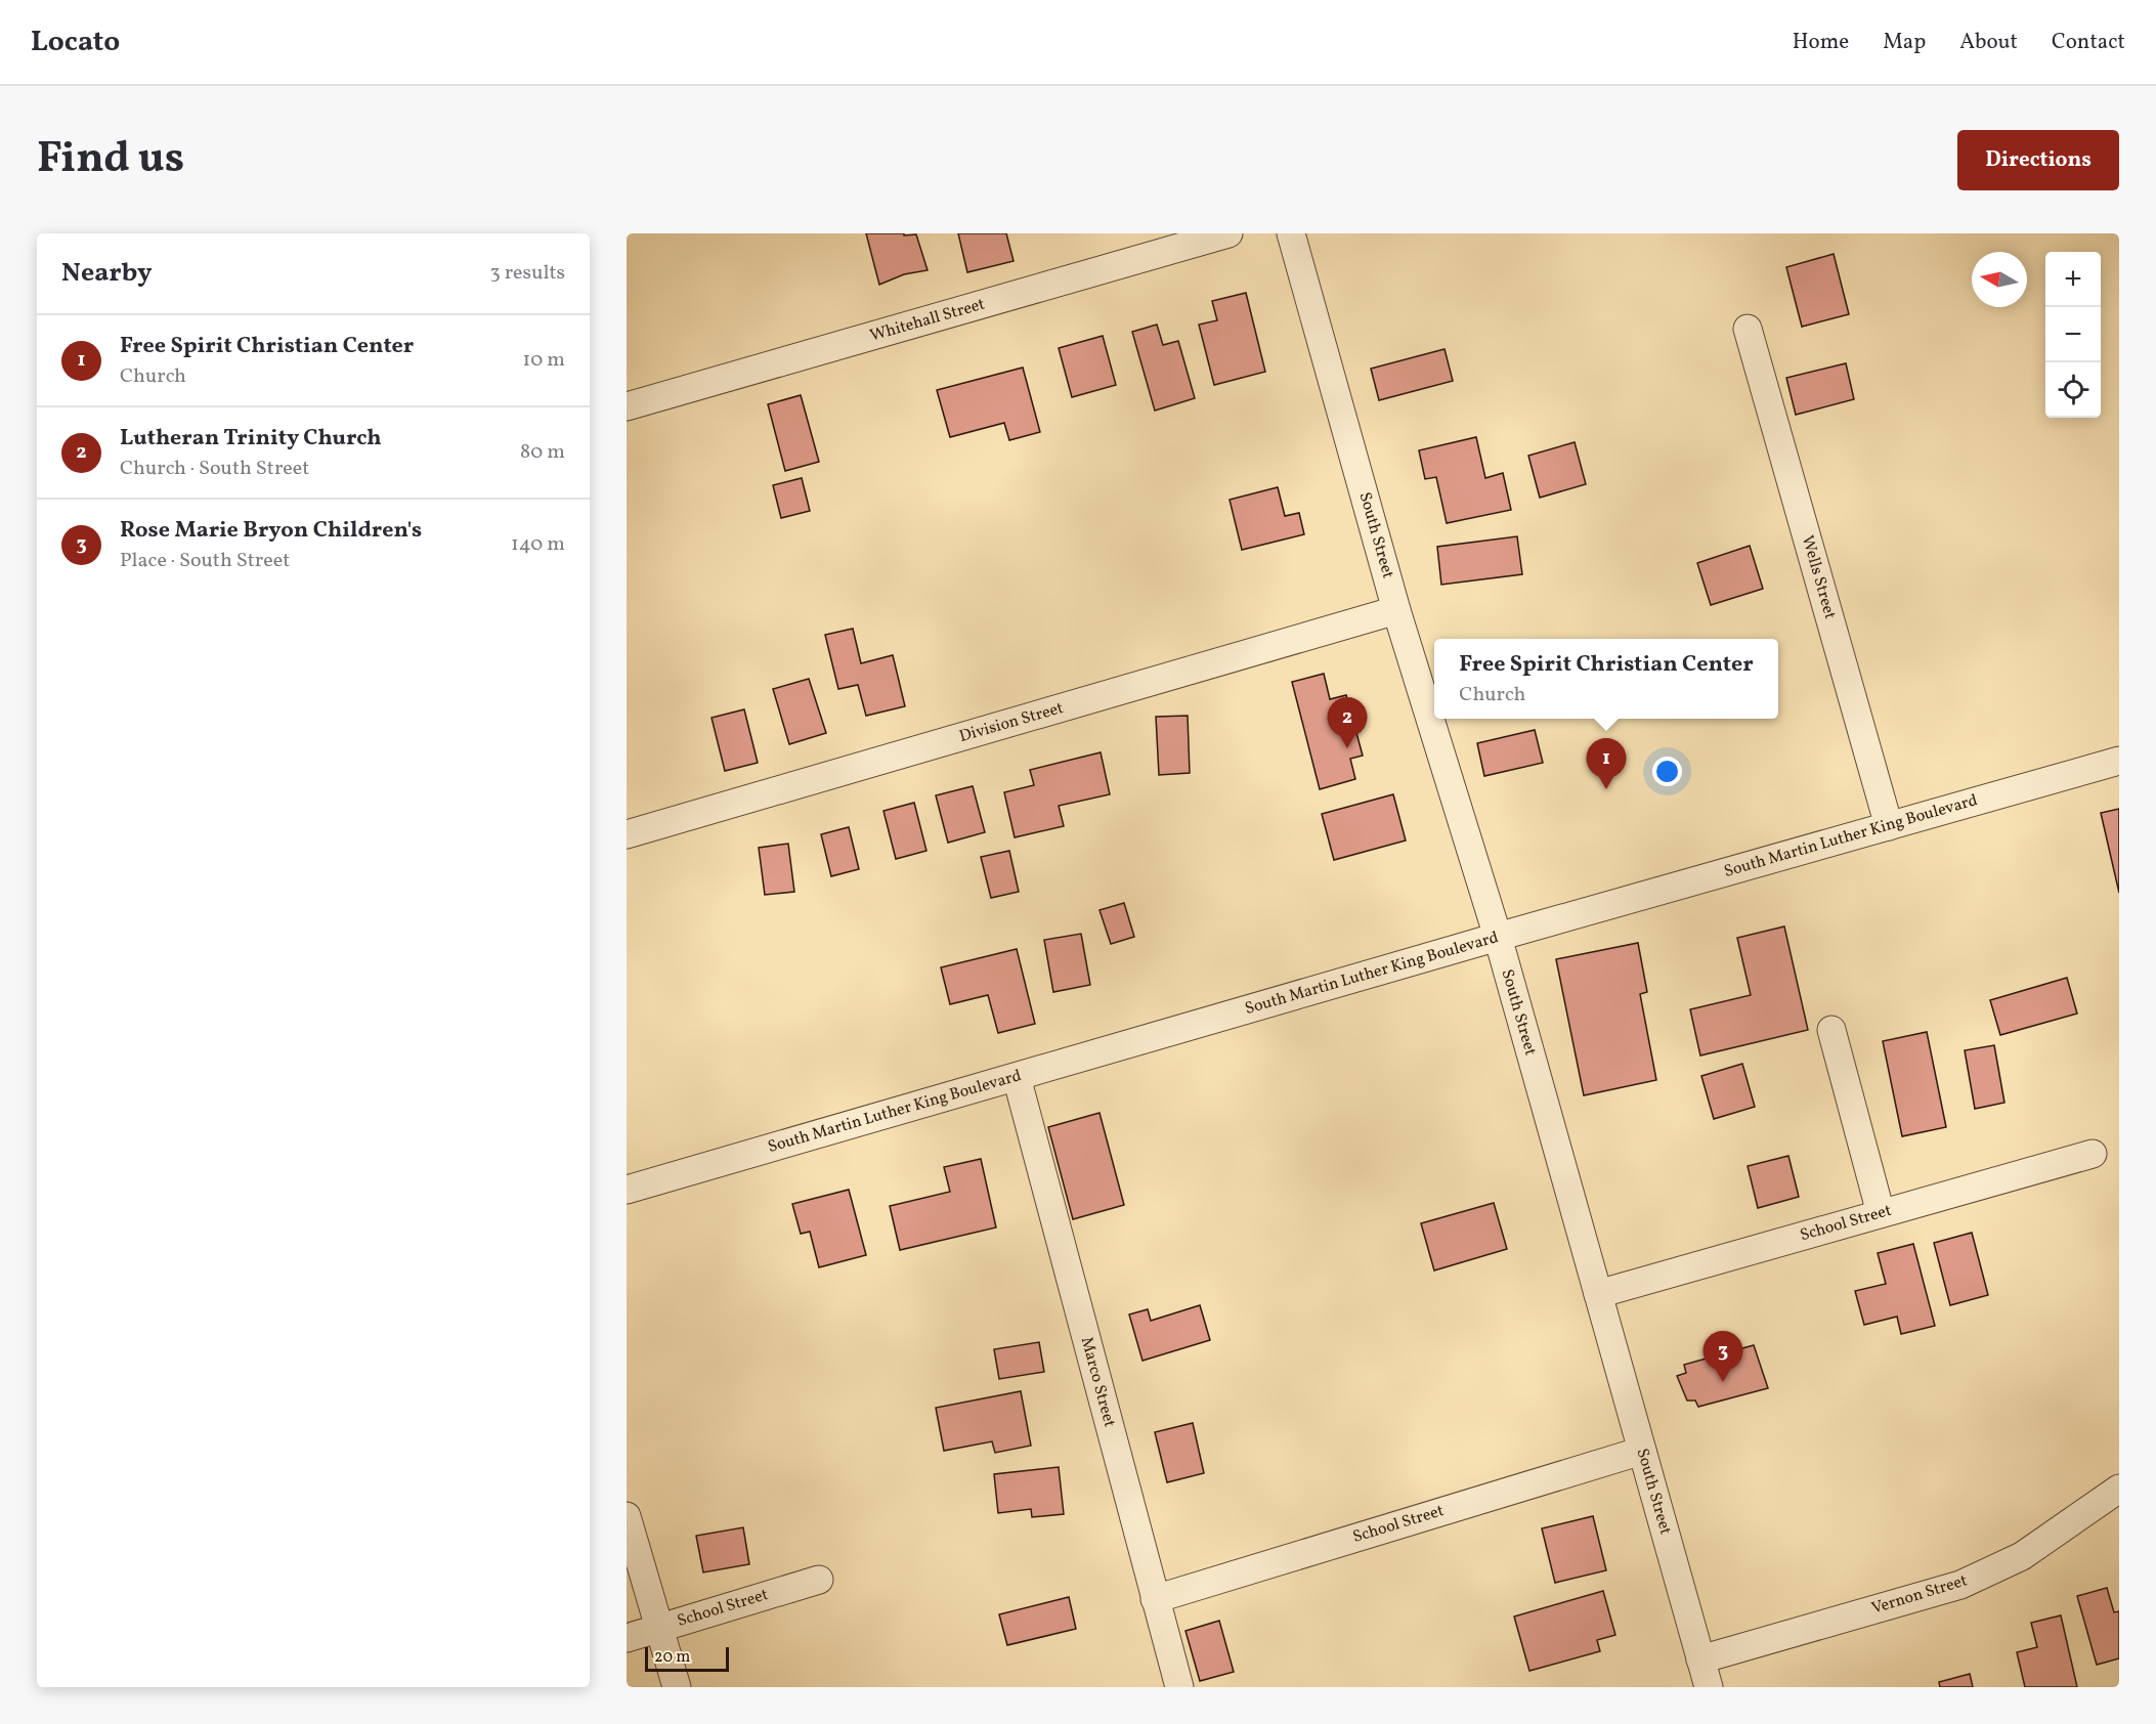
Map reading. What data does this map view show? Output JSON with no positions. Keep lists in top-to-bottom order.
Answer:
{
  "streets": {
    "street": [
      "Whitehall Street",
      "South Street",
      "Wells Street",
      "Division Street",
      "South Martin Luther King Boulevard",
      "School Street",
      "Marco Street",
      "Vernon Street"
    ]
  },
  "crossings": [
    ["South Street", "Division Street"],
    ["South Street", "South Martin Luther King Boulevard"],
    ["South Street", "School Street"],
    ["South Street", "Vernon Street"],
    ["Wells Street", "South Martin Luther King Boulevard"],
    ["South Martin Luther King Boulevard", "Marco Street"],
    ["School Street", "Marco Street"]
  ],
  "scale_bar": "20 m",
  "north": "left",
  "page": {
    "header": "Locato",
    "nav": [
      "Home",
      "Map",
      "About",
      "Contact"
    ],
    "title": "Find us",
    "buttons": "Directions",
    "heading": ["Nearby", "3 results"],
    "map_buttons": ["+", "−"],
    "list": [
      {
        "mark": "1",
        "name": "Free Spirit Christian Center",
        "note": "Church",
        "value": "10 m"
      },
      {
        "mark": "2",
        "name": "Lutheran Trinity Church",
        "note": "Church · South Street",
        "value": "80 m"
      },
      {
        "mark": "3",
        "name": "Rose Marie Bryon Children's",
        "note": "Place · South Street",
        "value": "140 m"
      }
    ],
    "popup": ["Free Spirit Christian Center", "Church"],
    "pins": ["2", "1", "3"],
    "scale": "20 m"
  }
}
